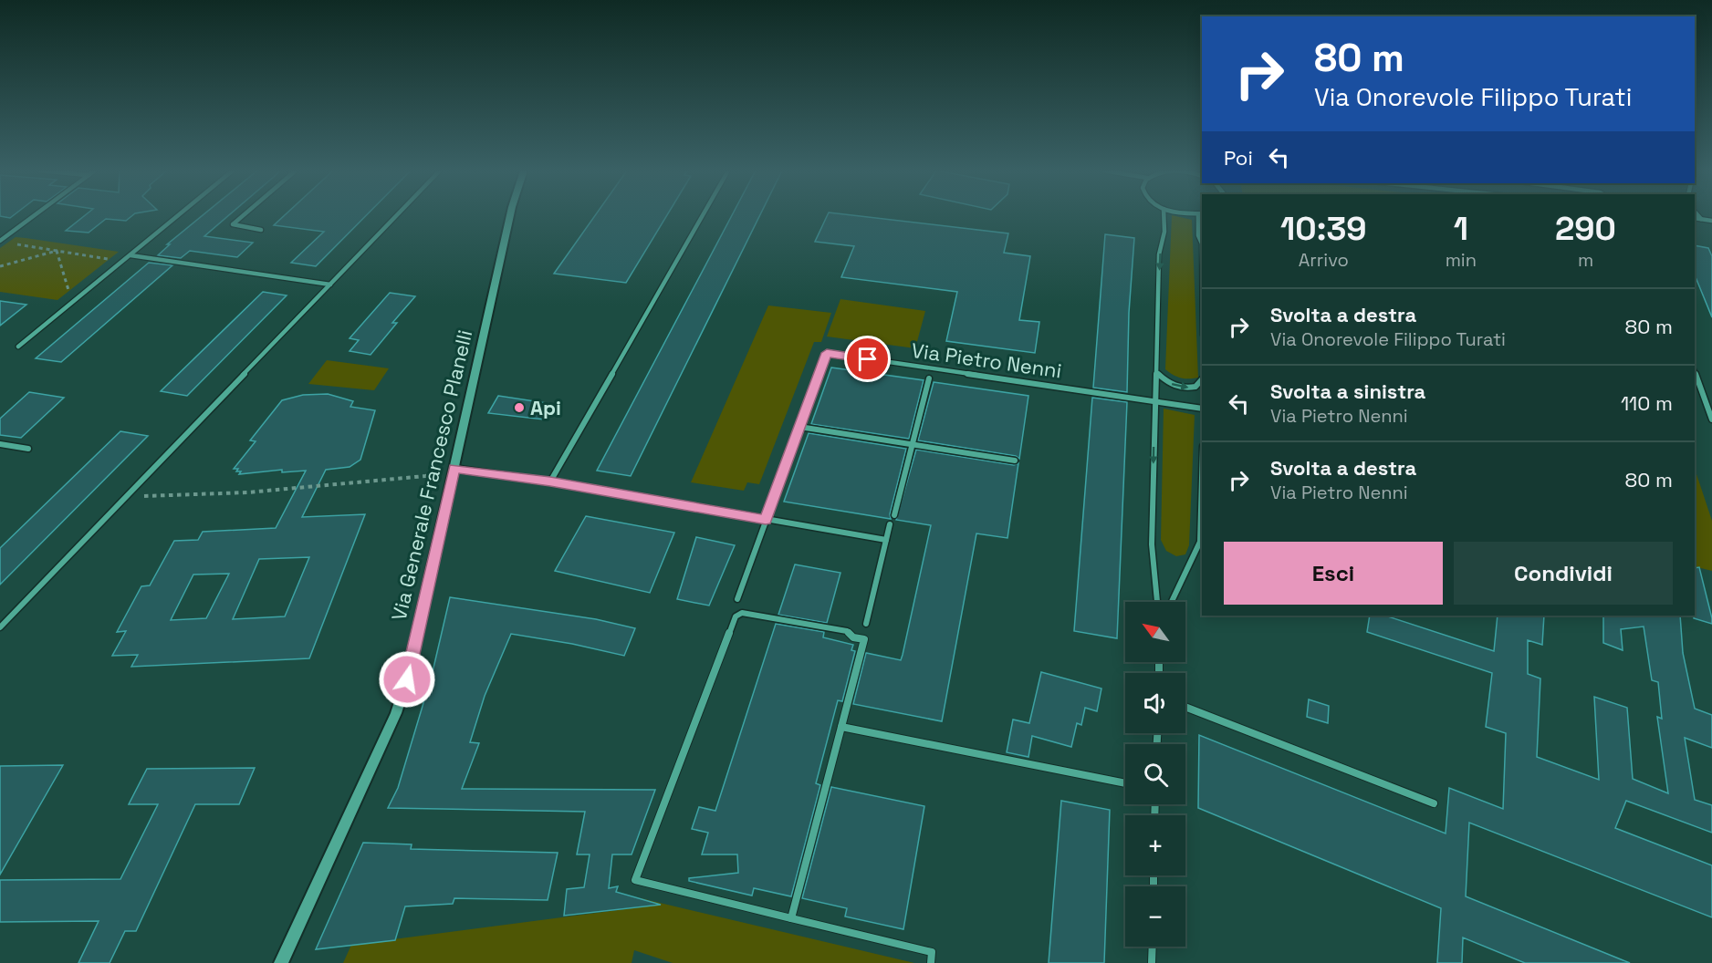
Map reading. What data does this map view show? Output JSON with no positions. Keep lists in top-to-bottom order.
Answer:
{
  "streets": {
    "street": ["Via Pietro Nenni", "Via Generale Francesco Planelli"]
  },
  "places": ["Api"],
  "north": "top left",
  "page": {
    "turn": ["80 m", "Via Onorevole Filippo Turati"],
    "then": "Poi",
    "eta": [
      "10:39",
      "Arrivo",
      "1",
      "min",
      "290",
      "m"
    ],
    "list": [
      {
        "name": "Svolta a destra",
        "note": "Via Onorevole Filippo Turati",
        "value": "80 m"
      },
      {
        "name": "Svolta a sinistra",
        "note": "Via Pietro Nenni",
        "value": "110 m"
      },
      {
        "name": "Svolta a destra",
        "note": "Via Pietro Nenni",
        "value": "80 m"
      }
    ],
    "buttons": ["Esci", "Condividi"],
    "map_buttons": ["+", "−"]
  }
}
